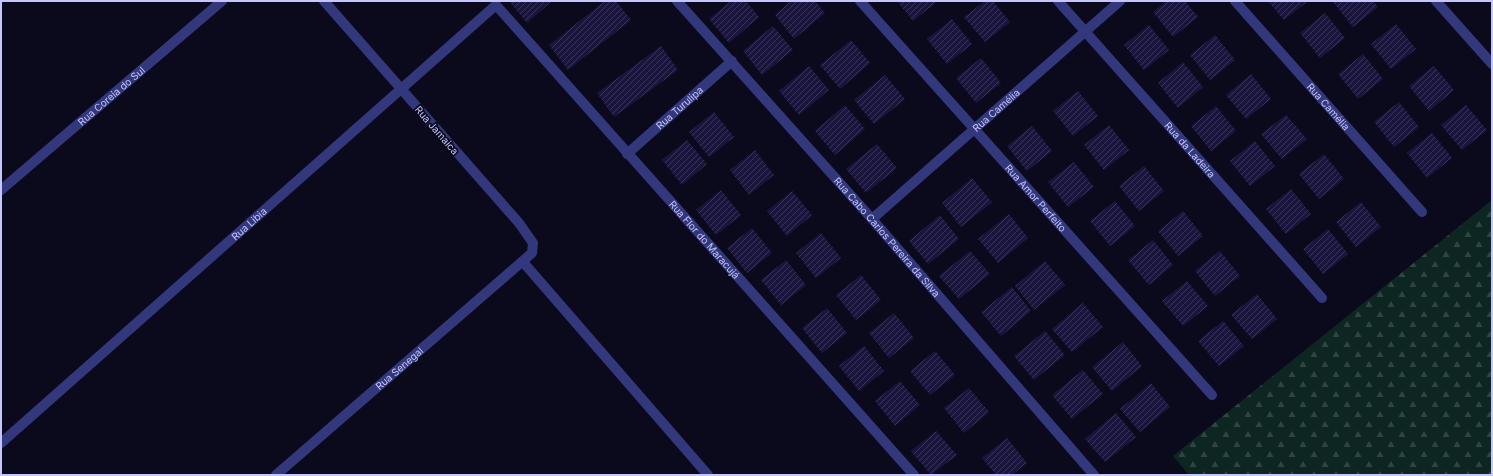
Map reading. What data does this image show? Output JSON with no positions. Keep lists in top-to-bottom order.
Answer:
{
  "streets": {
    "street": [
      "Rua Coreia do Sul",
      "Rua Turulipa",
      "Rua Camélia",
      "Rua Jamaica",
      "Rua da Ladeira",
      "Rua Amor Perfeito",
      "Rua Libia",
      "Rua Cabo Carlos Pereira da Silva",
      "Rua Flor do Maracujá",
      "Rua Senegal"
    ]
  },
  "crossings": [
    ["Rua Turulipa", "Rua Cabo Carlos Pereira da Silva"],
    ["Rua Turulipa", "Rua Flor do Maracujá"],
    ["Rua Camélia", "Rua da Ladeira"],
    ["Rua Camélia", "Rua Amor Perfeito"],
    ["Rua Camélia", "Rua Cabo Carlos Pereira da Silva"],
    ["Rua Jamaica", "Rua Libia"],
    ["Rua Jamaica", "Rua Senegal"],
    ["Rua Libia", "Rua Flor do Maracujá"]
  ]
}
